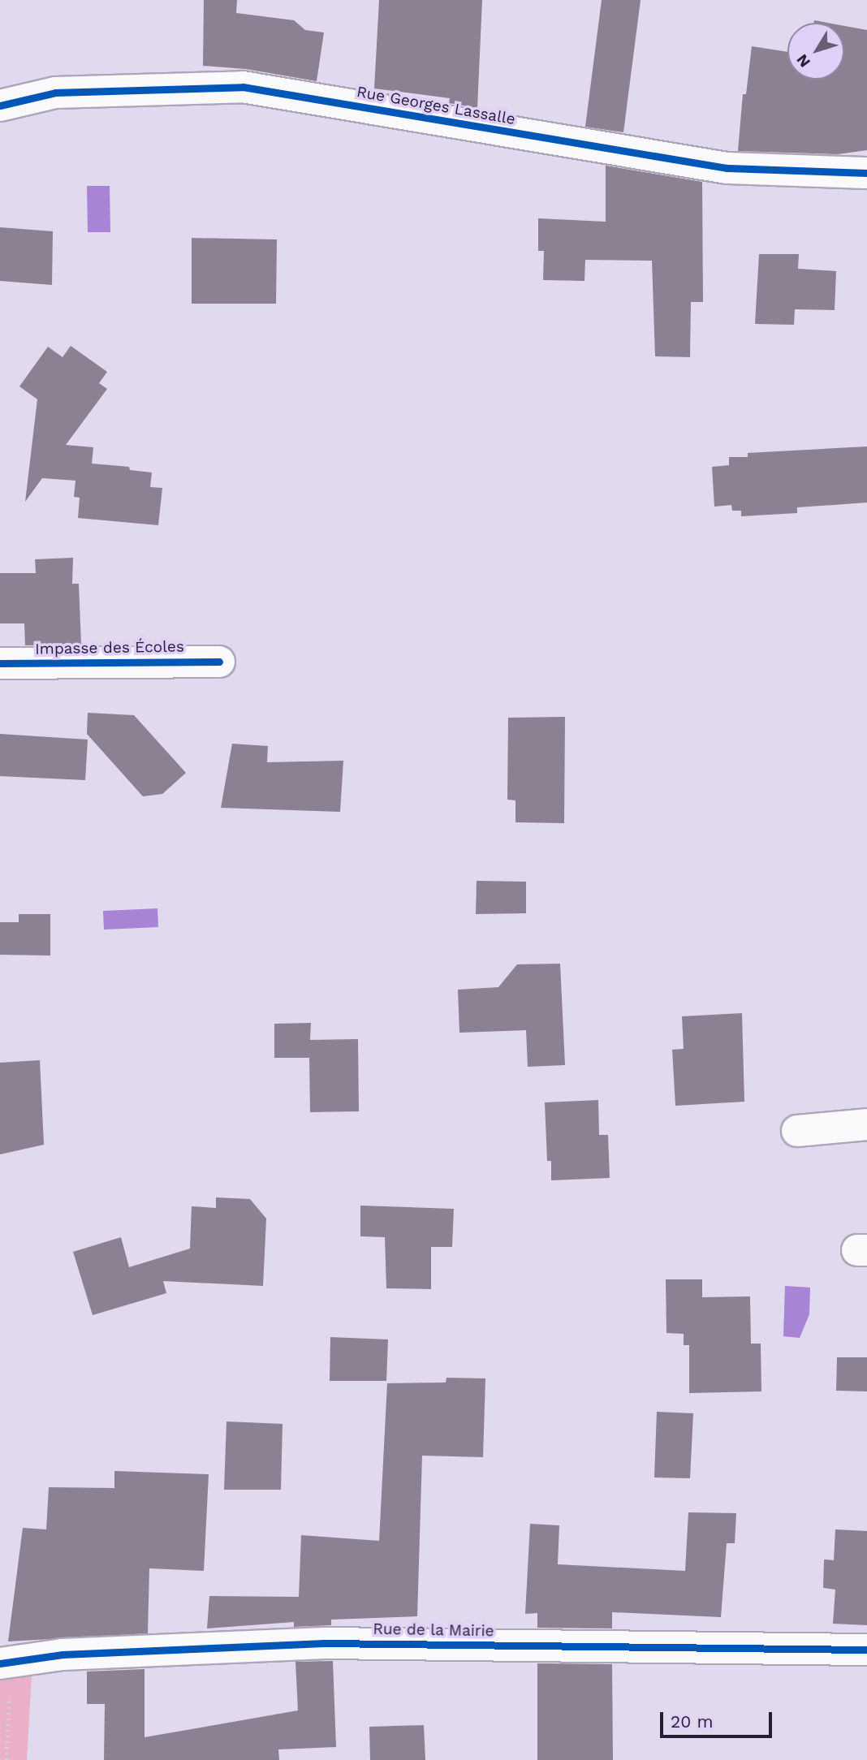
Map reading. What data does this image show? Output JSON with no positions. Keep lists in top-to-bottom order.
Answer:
{
  "streets": {
    "street": ["Rue Georges Lassalle", "Impasse des Écoles", "Rue de la Mairie"]
  },
  "scale_bar": "20 m",
  "north": "bottom left"
}
